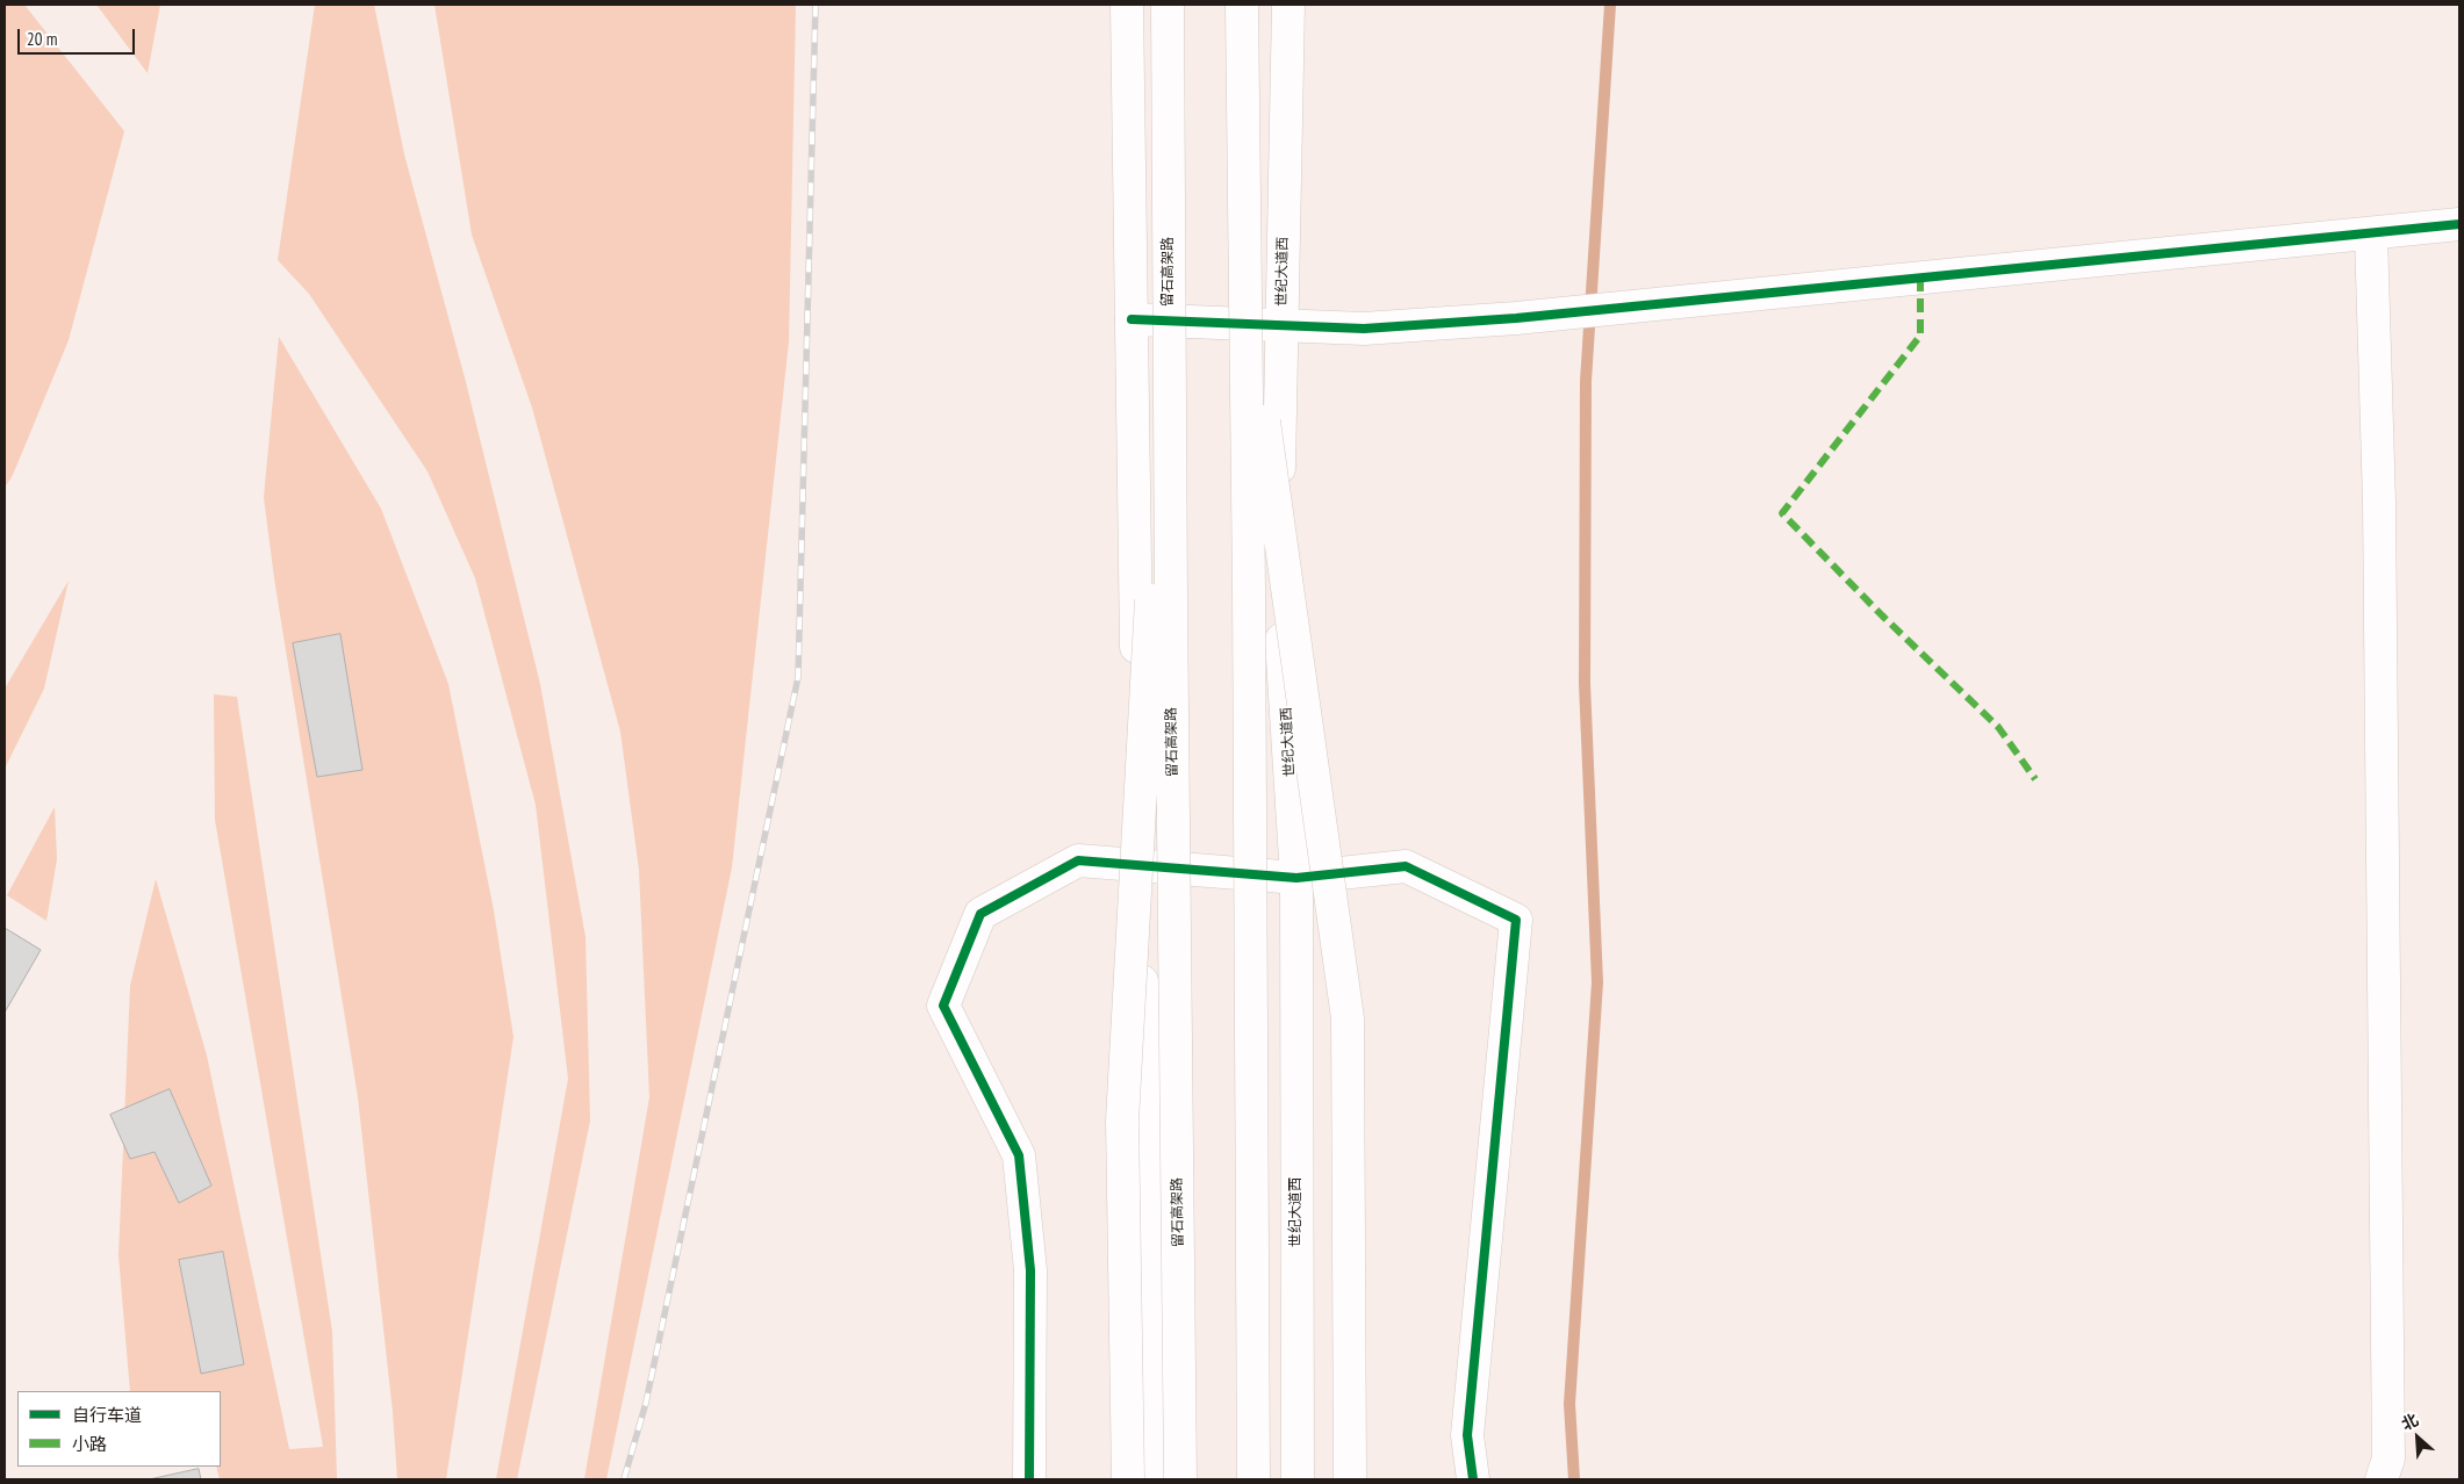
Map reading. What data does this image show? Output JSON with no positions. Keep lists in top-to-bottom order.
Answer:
{
  "streets": {
    "main road": ["留石高架路", "世纪大道西"]
  },
  "legend": ["自行车道", "小路"],
  "scale_bar": "20 m",
  "north": "top left"
}
